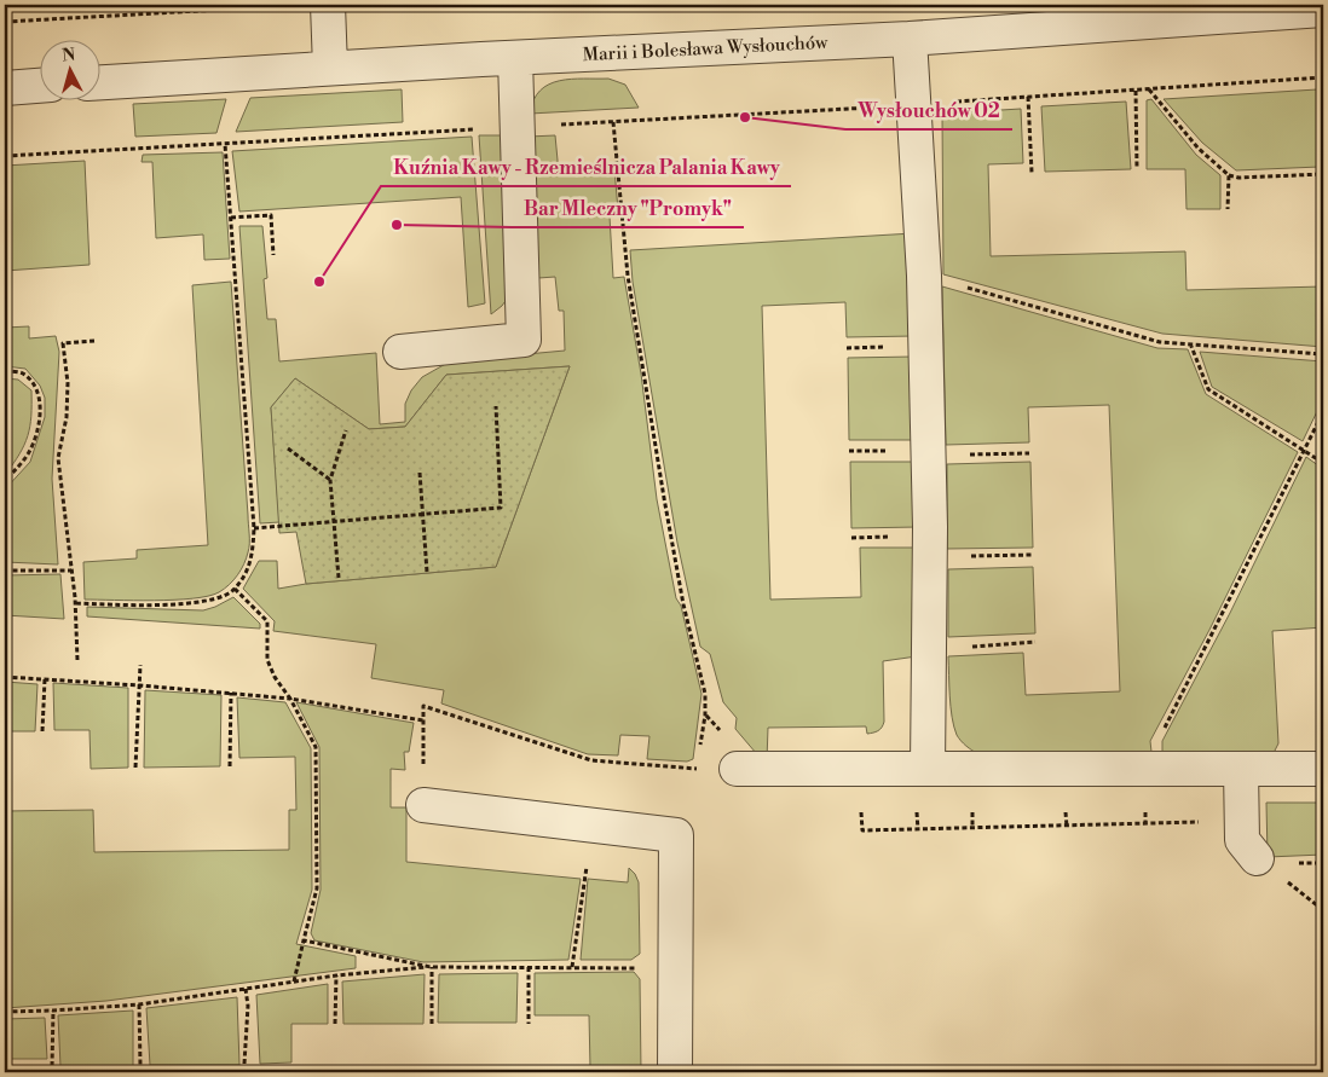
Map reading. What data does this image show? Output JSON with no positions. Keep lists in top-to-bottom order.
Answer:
{
  "streets": {
    "street": ["Marii i Bolesława Wysłouchów"]
  },
  "places": ["Wysłouchów 02", "Bar Mleczny \"Promyk\"", "Kuźnia Kawy - Rzemieślnicza Palania Kawy"],
  "north": "top"
}
